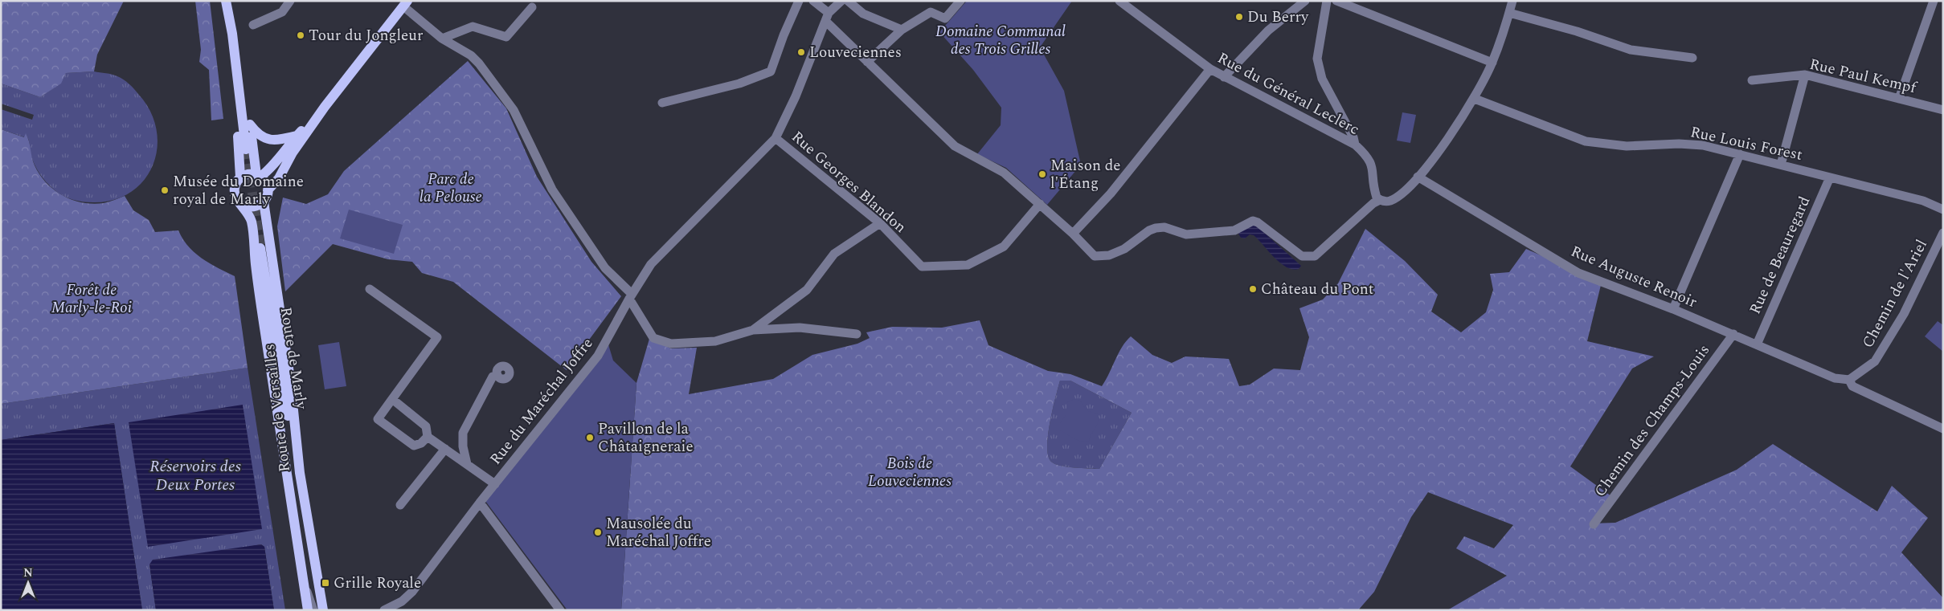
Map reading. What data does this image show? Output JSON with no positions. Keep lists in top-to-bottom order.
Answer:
{
  "streets": {
    "main road": ["Route de Marly", "Route de Versailles"],
    "street": [
      "Rue Paul Kempf",
      "Rue du Général Leclerc",
      "Rue Louis Forest",
      "Rue Georges Blandon",
      "Rue de Beauregard",
      "Rue Auguste Renoir",
      "Chemin de l'Ariel",
      "Rue du Maréchal Joffre",
      "Chemin des Champs-Louis"
    ]
  },
  "crossings": [
    ["Rue Louis Forest", "Rue de Beauregard"],
    ["Rue Georges Blandon", "Rue du Maréchal Joffre"],
    ["Rue de Beauregard", "Rue Auguste Renoir"],
    ["Rue Auguste Renoir", "Chemin de l'Ariel"],
    ["Rue Auguste Renoir", "Chemin des Champs-Louis"],
    ["Route de Marly", "Route de Versailles"]
  ],
  "water": ["Réservoirs des Deux Portes"],
  "parks": [
    "Domaine Communal des Trois Grilles",
    "Parc de la Pelouse",
    "Forêt de Marly-le-Roi",
    "Bois de Louveciennes"
  ],
  "places": {
    "other": [
      "Du Berry",
      "Tour du Jongleur",
      "Louveciennes",
      "Maison de l'Étang",
      "Musée du Domaine royal de Marly",
      "Château du Pont",
      "Pavillon de la Châtaigneraie",
      "Mausolée du Maréchal Joffre"
    ],
    "transit": ["Grille Royale"]
  },
  "north": "top"
}
